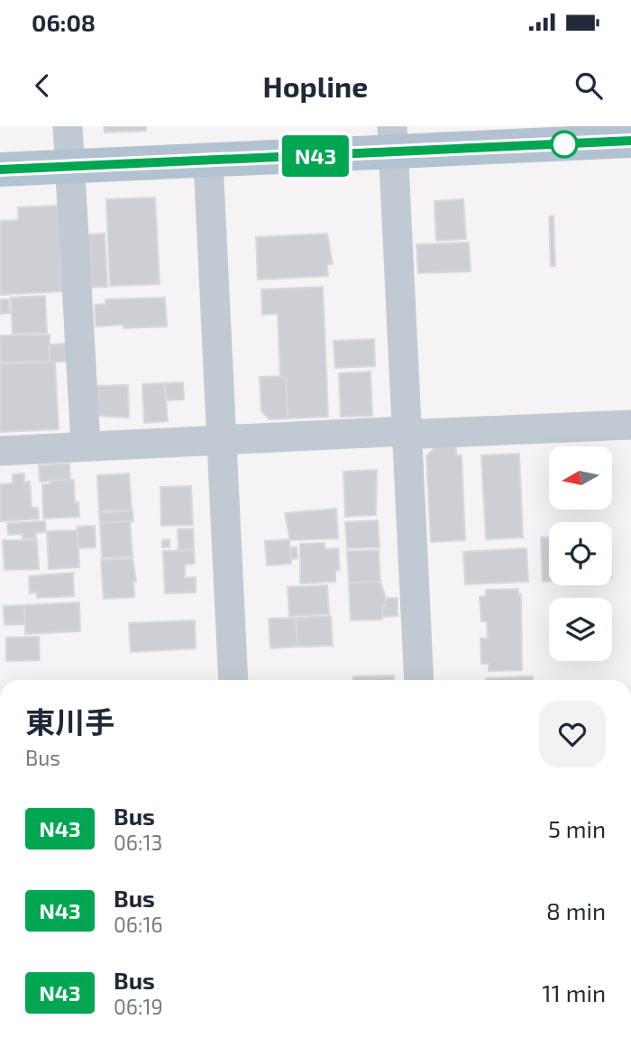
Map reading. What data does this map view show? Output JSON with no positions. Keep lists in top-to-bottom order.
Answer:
{
  "lines": ["bus line N43"],
  "north": "left",
  "page": {
    "status": "06:08",
    "header": "Hopline",
    "on_map": "N43",
    "heading": ["東川手", "Bus"],
    "list": [
      {
        "mark": "N43",
        "name": "Bus",
        "note": "06:13",
        "value": "5 min"
      },
      {
        "mark": "N43",
        "name": "Bus",
        "note": "06:16",
        "value": "8 min"
      },
      {
        "mark": "N43",
        "name": "Bus",
        "note": "06:19",
        "value": "11 min"
      }
    ]
  }
}
